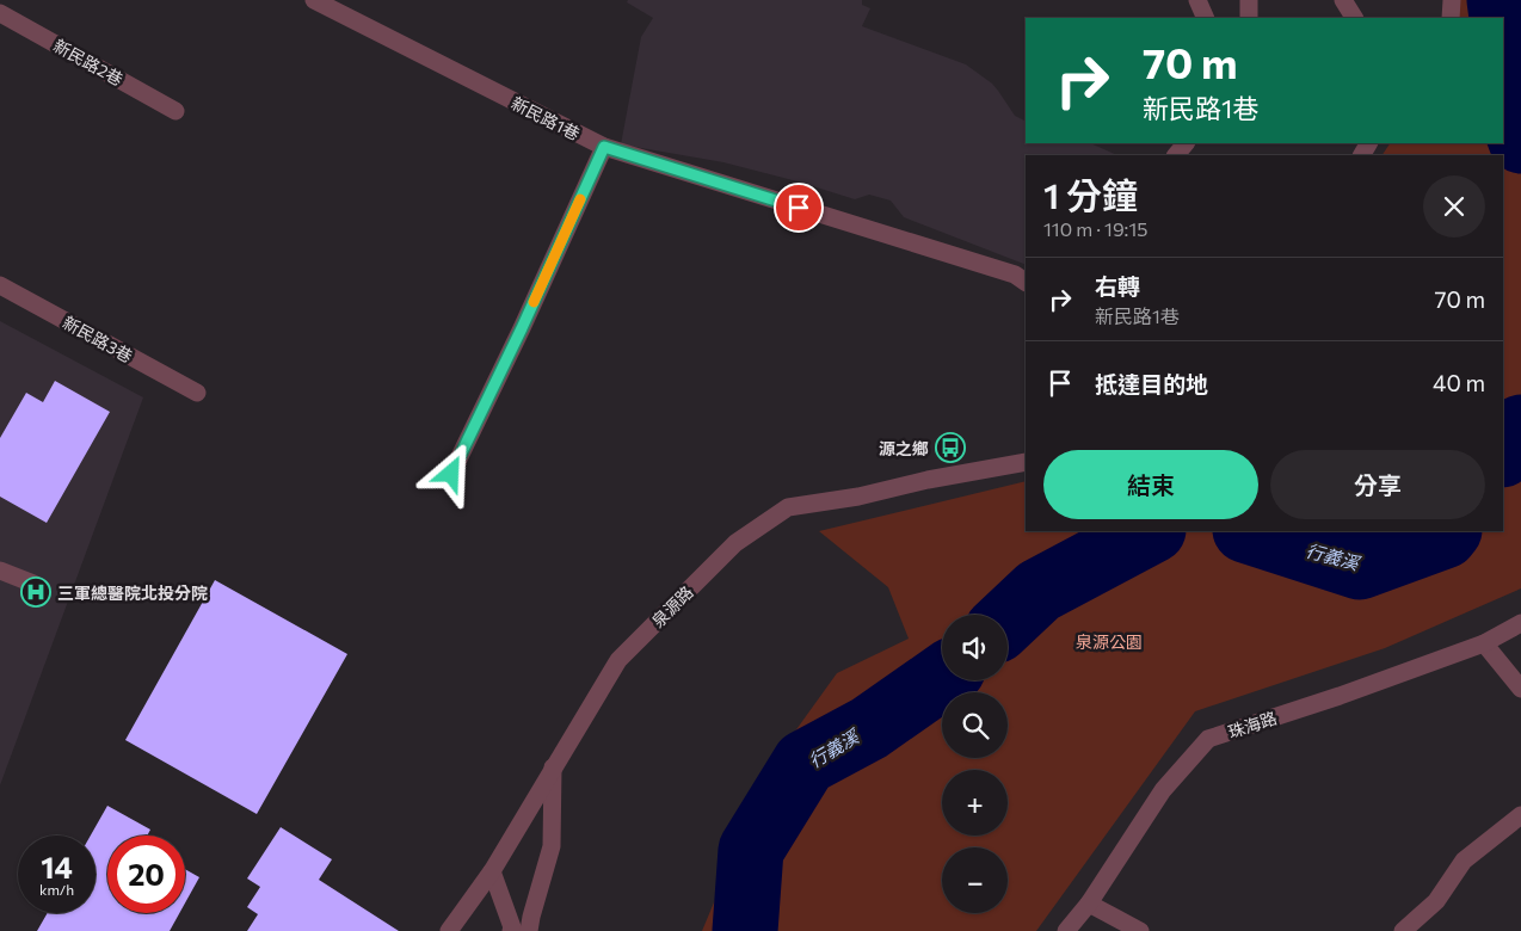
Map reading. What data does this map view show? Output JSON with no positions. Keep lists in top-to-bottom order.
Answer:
{
  "streets": {
    "street": [
      "新民路2巷",
      "新民路1巷",
      "新民路3巷",
      "泉源路",
      "珠海路"
    ]
  },
  "water": ["行義溪"],
  "parks": ["泉源公園"],
  "places": {
    "bus stop": ["源之鄉"],
    "hospital": ["三軍總醫院北投分院"]
  },
  "page": {
    "turn": ["70 m", "新民路1巷"],
    "heading": ["1 分鐘", "110 m · 19:15"],
    "list": [
      {
        "name": "右轉",
        "note": "新民路1巷",
        "value": "70 m"
      },
      {
        "name": "抵達目的地",
        "value": "40 m"
      }
    ],
    "buttons": ["結束", "分享"],
    "map_buttons": ["+", "−"],
    "speed": "14 km/h",
    "limit": "20"
  }
}
